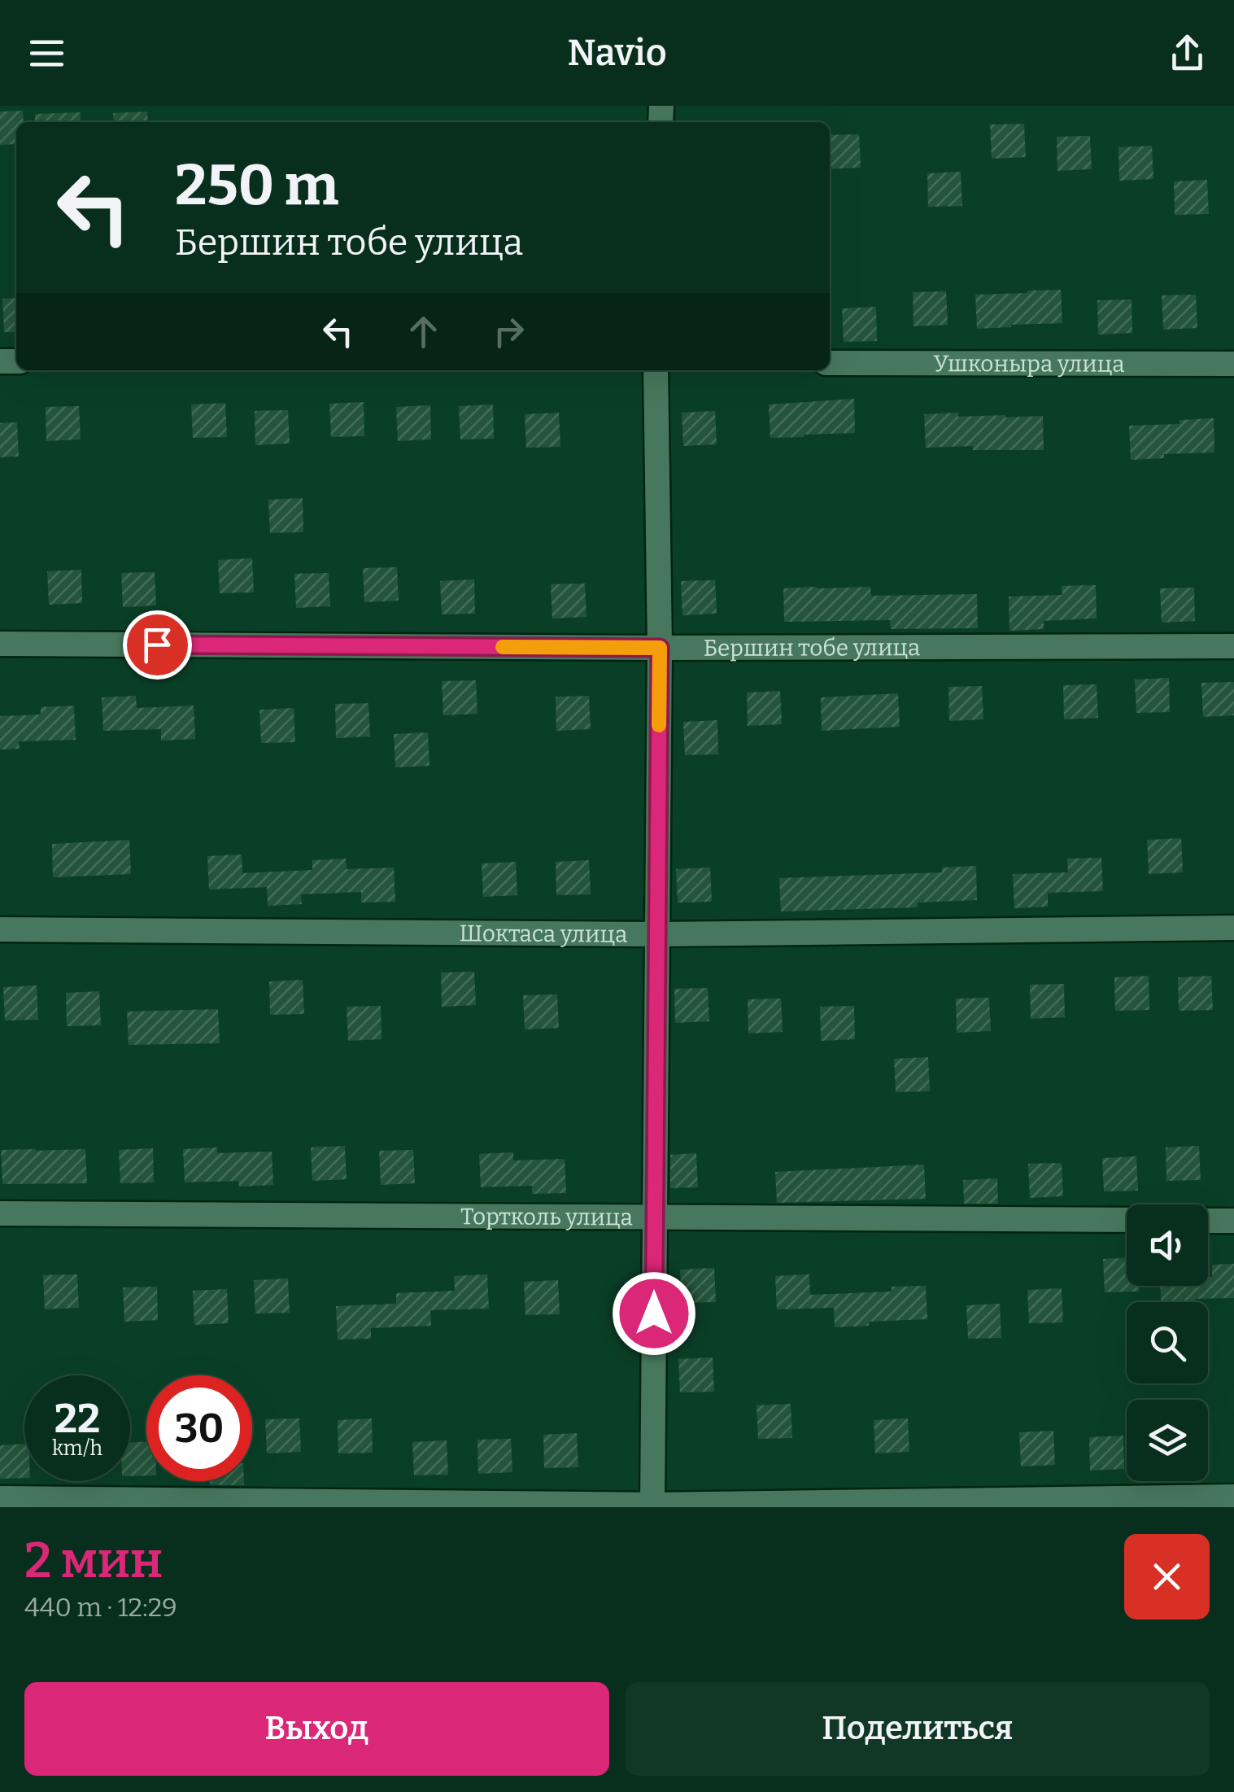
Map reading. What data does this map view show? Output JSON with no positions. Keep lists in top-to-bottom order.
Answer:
{
  "streets": {
    "street": [
      "Ушконыра улица",
      "Бершин тобе улица",
      "Шоктаса улица",
      "Тортколь улица"
    ]
  },
  "page": {
    "header": "Navio",
    "turn": ["250 m", "Бершин тобе улица"],
    "speed": "22 km/h",
    "limit": "30",
    "heading": ["2 мин", "440 m · 12:29"],
    "buttons": ["Выход", "Поделиться"]
  }
}
